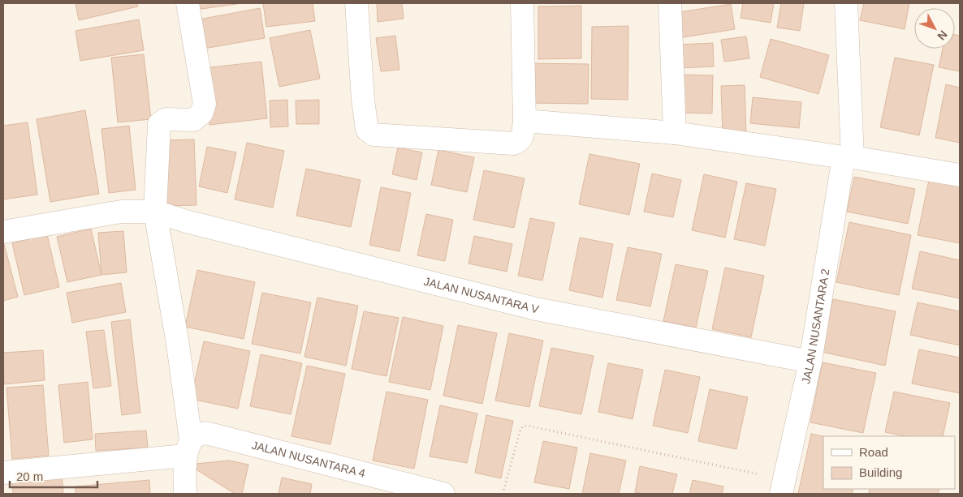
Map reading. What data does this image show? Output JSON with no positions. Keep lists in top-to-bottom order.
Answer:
{
  "streets": {
    "street": ["JALAN NUSANTARA V", "JALAN NUSANTARA 2", "JALAN NUSANTARA 4"]
  },
  "crossings": [
    ["JALAN NUSANTARA V", "JALAN NUSANTARA 2"]
  ],
  "legend": ["Road", "Building"],
  "scale_bar": "20 m",
  "north": "bottom right"
}
